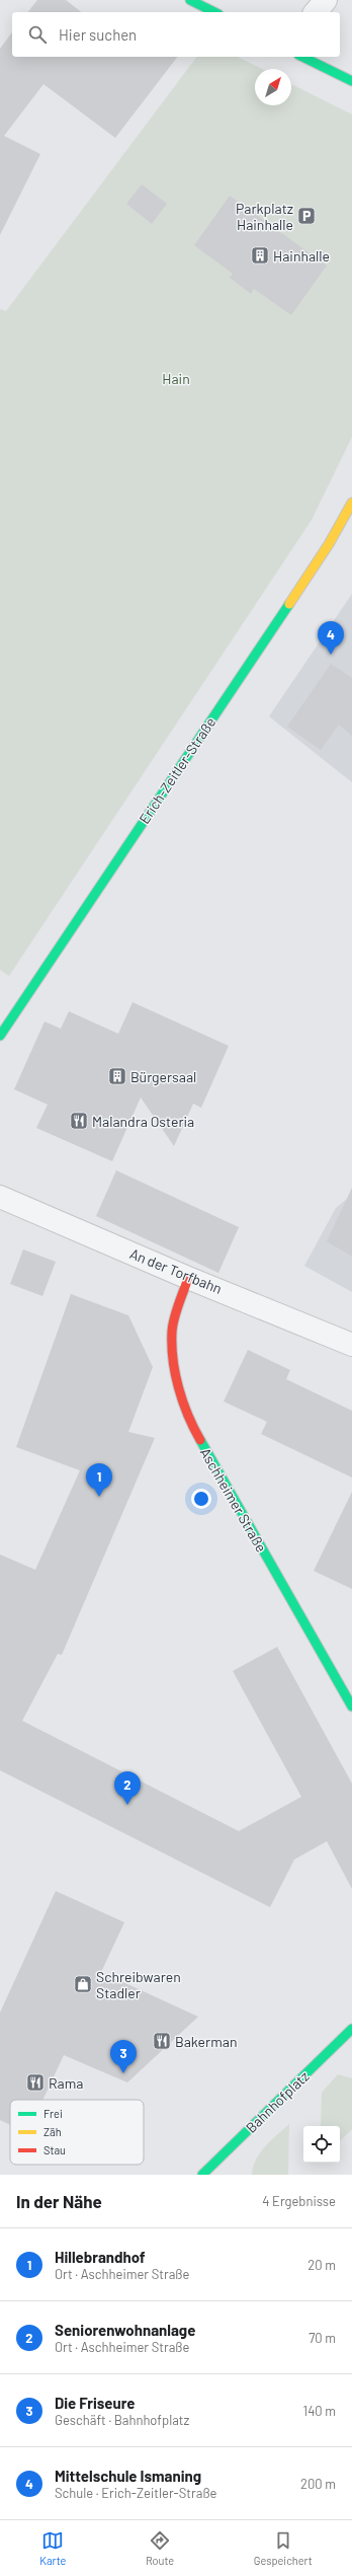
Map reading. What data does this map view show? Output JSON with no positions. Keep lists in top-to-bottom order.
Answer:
{
  "streets": {
    "street": [
      "Erich-Zeitler-Straße",
      "An der Torfbahn",
      "Aschheimer Straße",
      "Bahnhofplatz"
    ]
  },
  "crossings": [
    ["An der Torfbahn", "Aschheimer Straße"]
  ],
  "parks": ["Hain"],
  "places": {
    "parking": ["Parkplatz Hainhalle"],
    "building": ["Hainhalle", "Bürgersaal"],
    "restaurant": ["Malandra Osteria", "Bakerman", "Rama"],
    "shop": ["Schreibwaren Stadler"]
  },
  "legend": ["Frei", "Zäh", "Stau"],
  "north": "top right",
  "page": {
    "search": "Hier suchen",
    "pins": [
      "4",
      "1",
      "2",
      "3"
    ],
    "heading": ["In der Nähe", "4 Ergebnisse"],
    "list": [
      {
        "mark": "1",
        "name": "Hillebrandhof",
        "note": "Ort · Aschheimer Straße",
        "value": "20 m"
      },
      {
        "mark": "2",
        "name": "Seniorenwohnanlage",
        "note": "Ort · Aschheimer Straße",
        "value": "70 m"
      },
      {
        "mark": "3",
        "name": "Die Friseure",
        "note": "Geschäft · Bahnhofplatz",
        "value": "140 m"
      },
      {
        "mark": "4",
        "name": "Mittelschule Ismaning",
        "note": "Schule · Erich-Zeitler-Straße",
        "value": "200 m"
      }
    ],
    "nav": ["Karte", "Route", "Gespeichert"]
  }
}
